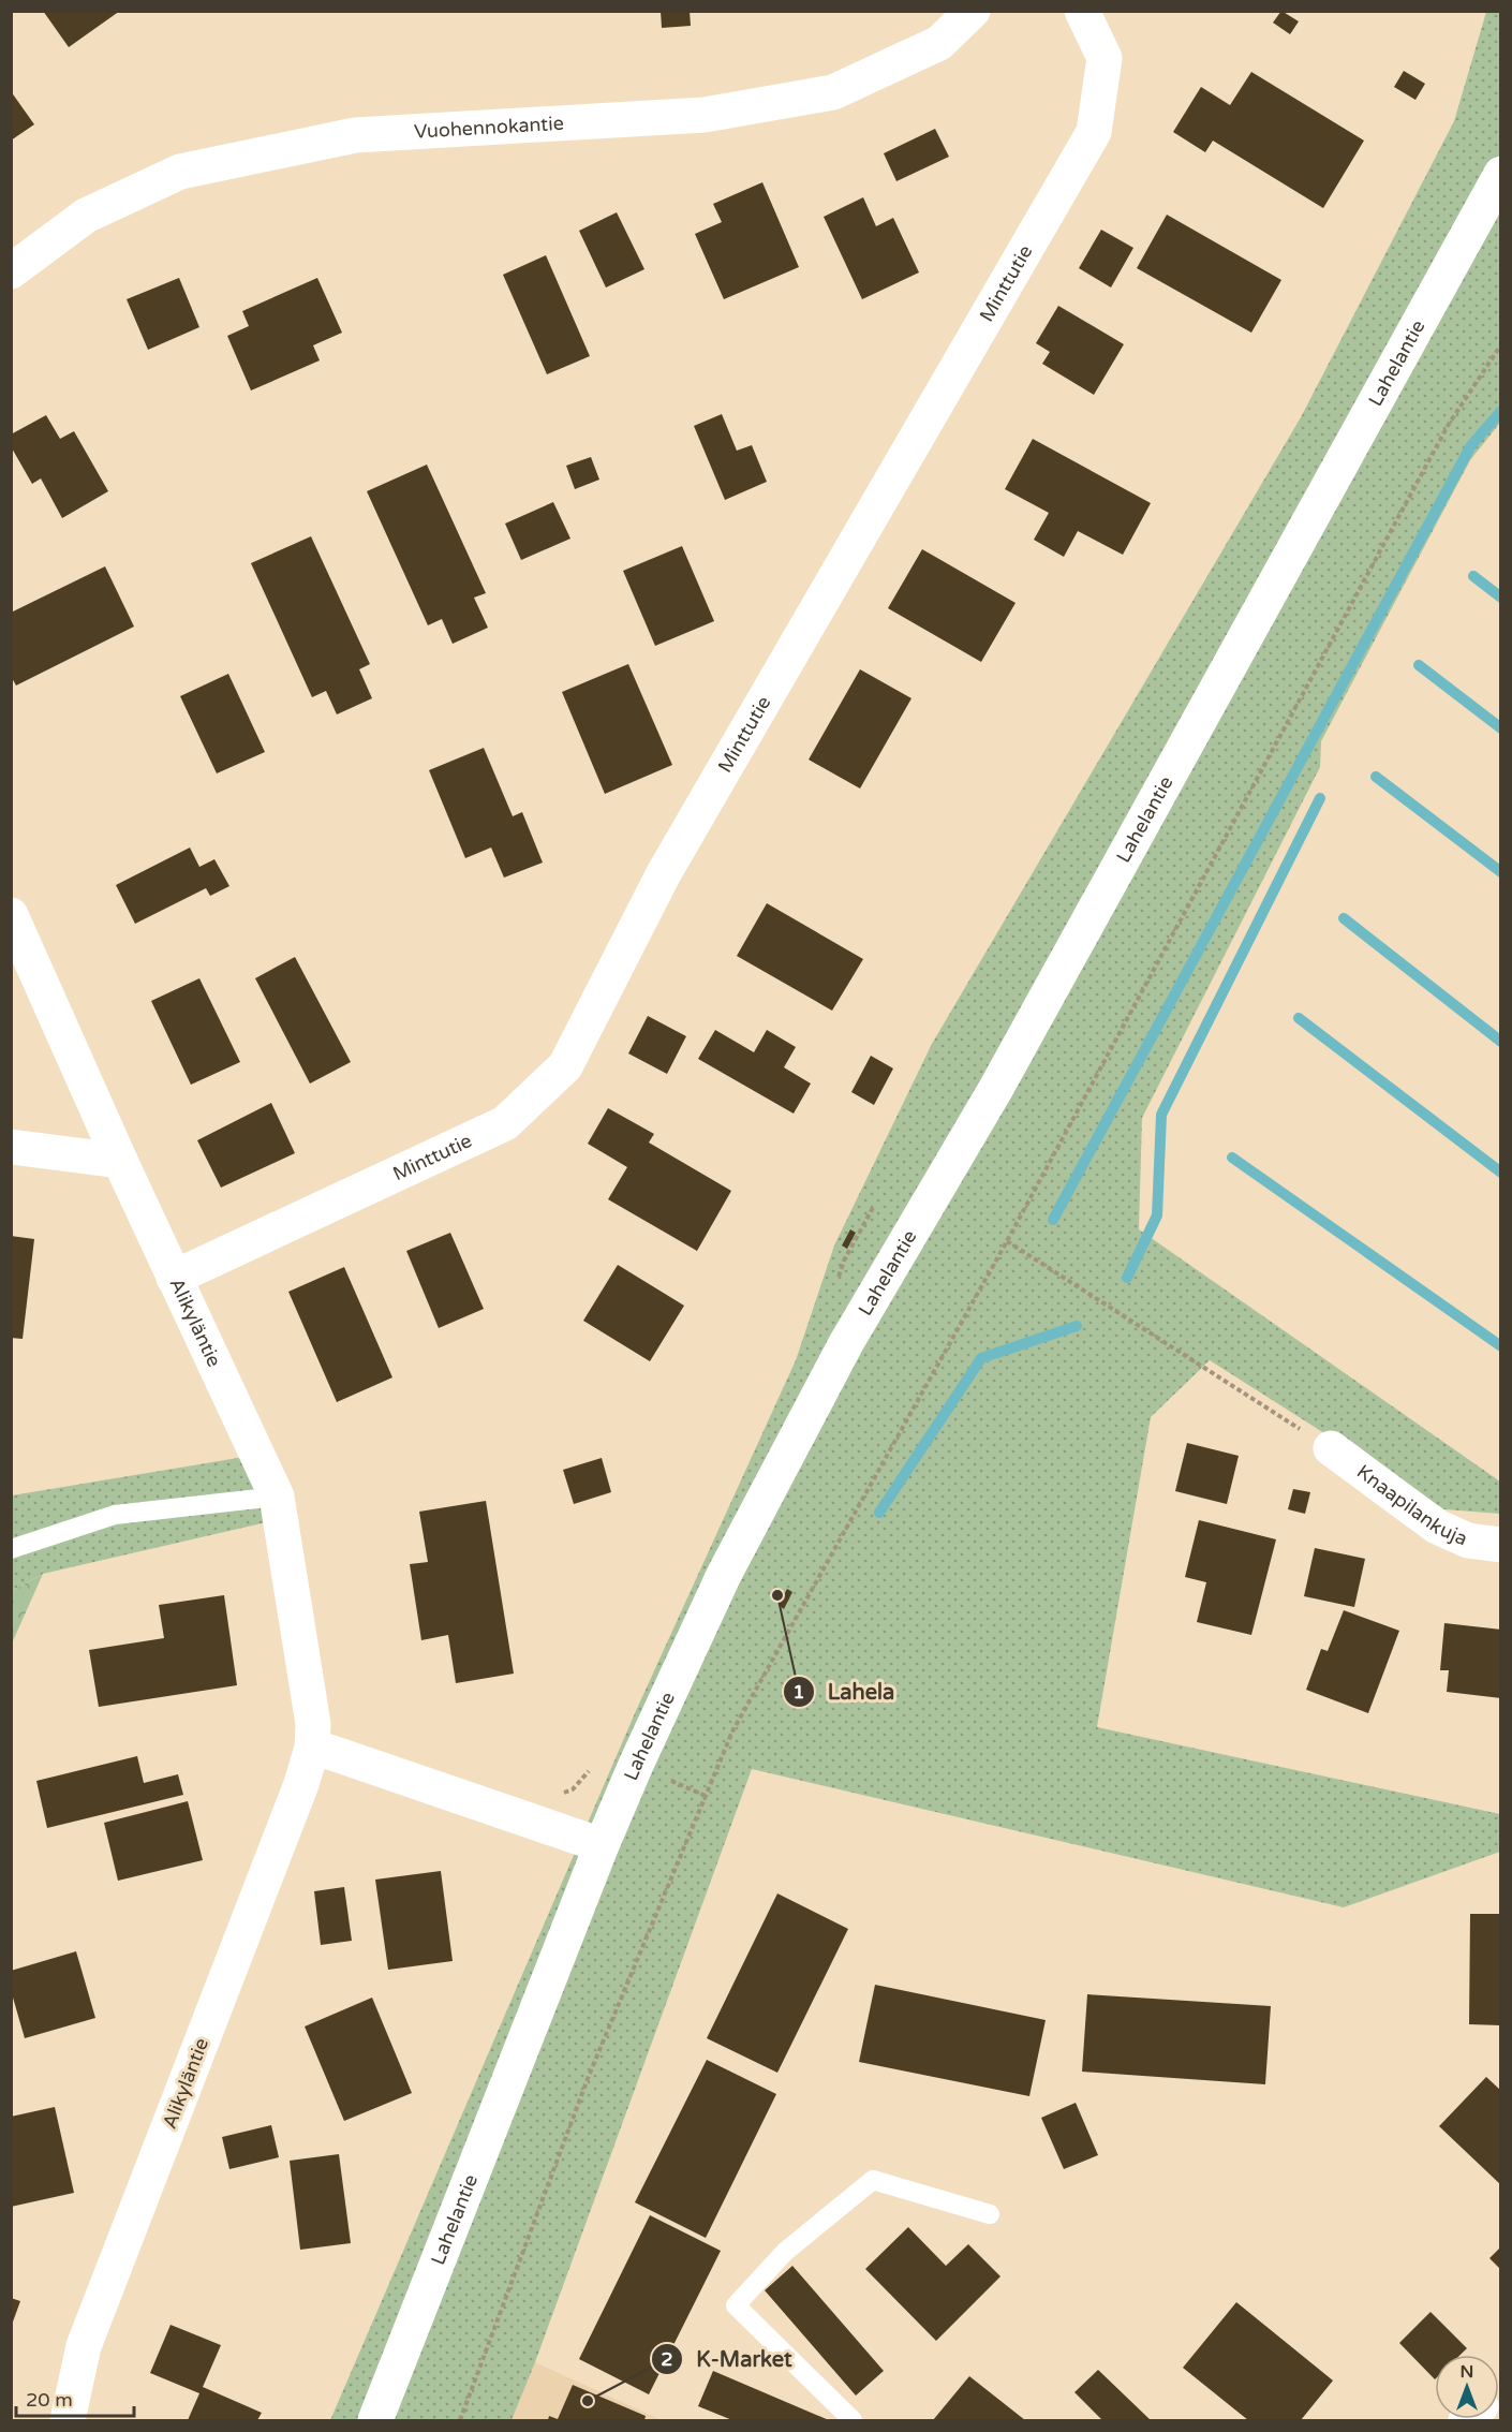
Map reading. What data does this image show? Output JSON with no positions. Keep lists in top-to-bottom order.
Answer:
{
  "streets": {
    "street": [
      "Vuohennokantie",
      "Minttutie",
      "Lahelantie",
      "Alikyläntie",
      "Knaapilankuja"
    ]
  },
  "crossings": [
    ["Minttutie", "Alikyläntie"]
  ],
  "places": ["Lahela", "K-Market"],
  "scale_bar": "20 m",
  "north": "top"
}
